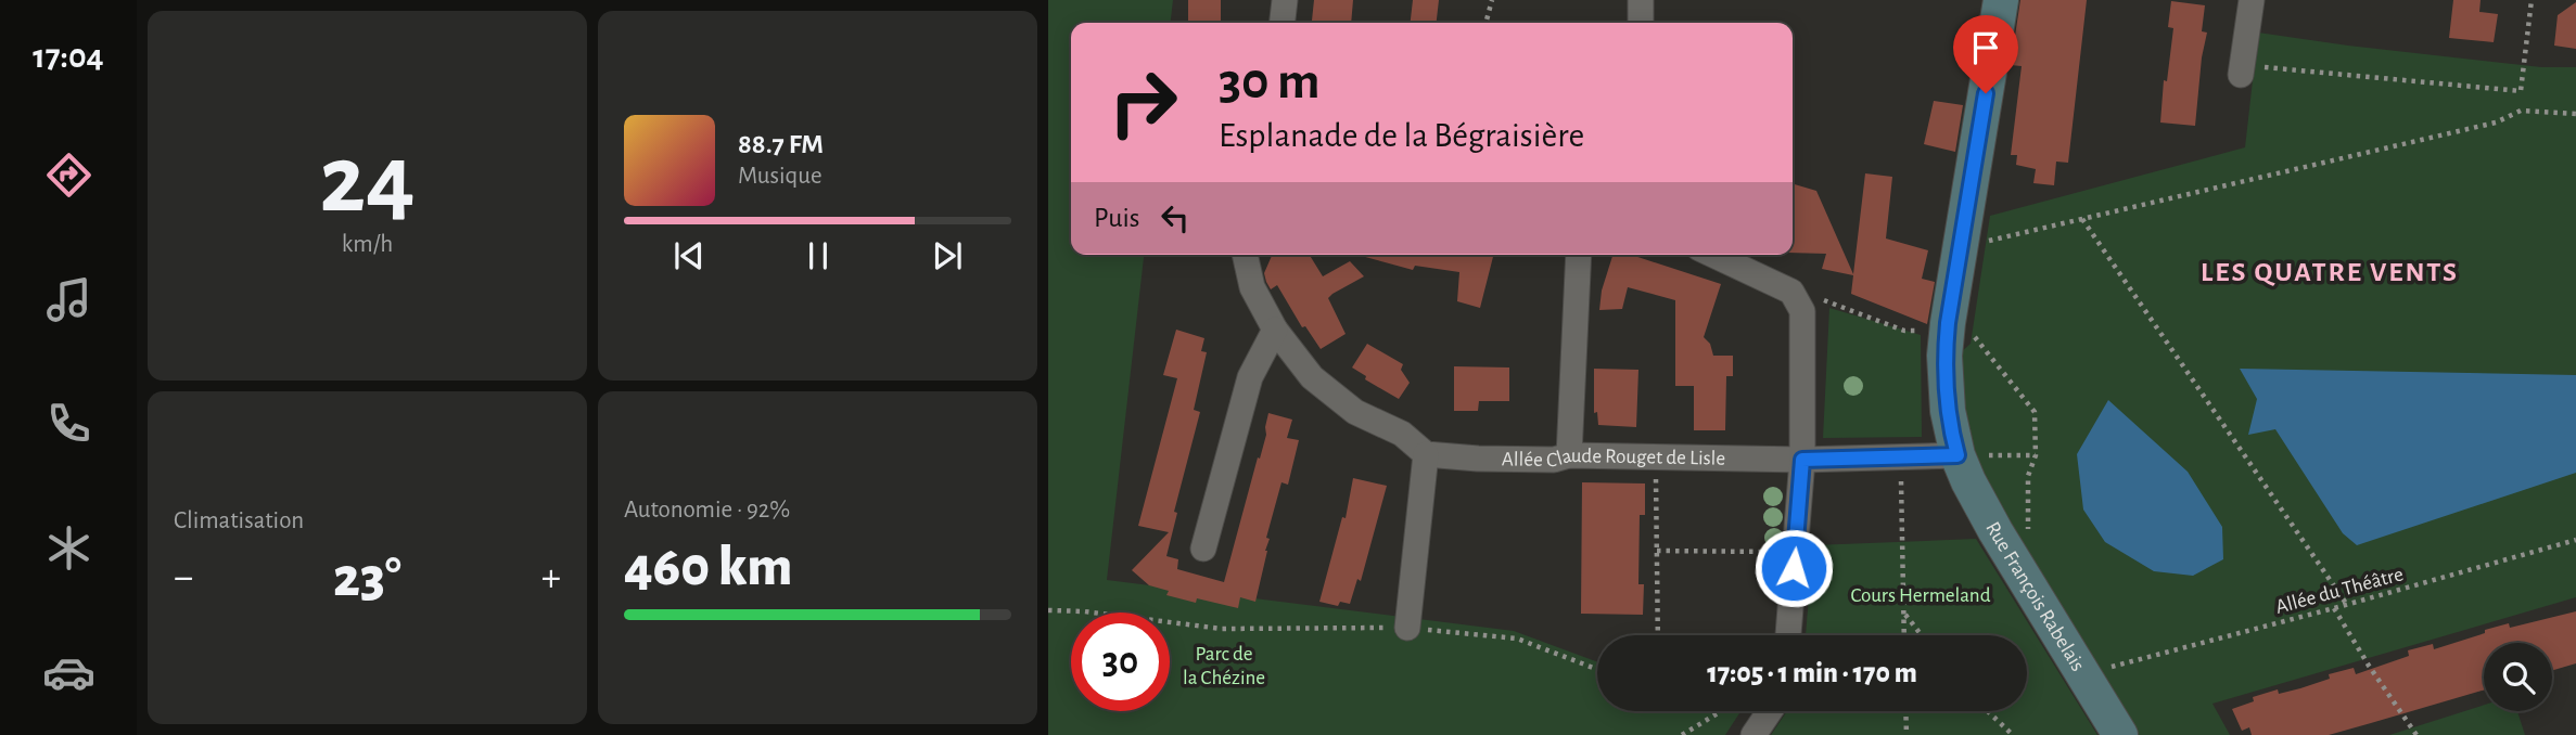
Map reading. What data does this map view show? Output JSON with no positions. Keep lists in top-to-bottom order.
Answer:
{
  "streets": {
    "street": ["Allée Claude Rouget de Lisle", "Rue François Rabelais"],
    "path": ["Allée du Théâtre"]
  },
  "crossings": [
    ["Allée Claude Rouget de Lisle", "Rue François Rabelais"]
  ],
  "districts": ["LES QUATRE VENTS"],
  "parks": ["Cours Hermeland", "Parc de la Chézine"],
  "page": {
    "tabs": "17:04",
    "tile": [
      ["24", "km/h"],
      "Climatisation",
      ["Autonomie · 92%", "460 km"]
    ],
    "turn": ["30 m", "Esplanade de la Bégraisière"],
    "song": ["88.7 FM", "Musique"],
    "then": "Puis",
    "heat": ["−", "23°", "+"],
    "limit": "30",
    "trip": "17:05 · 1 min · 170 m"
  }
}
